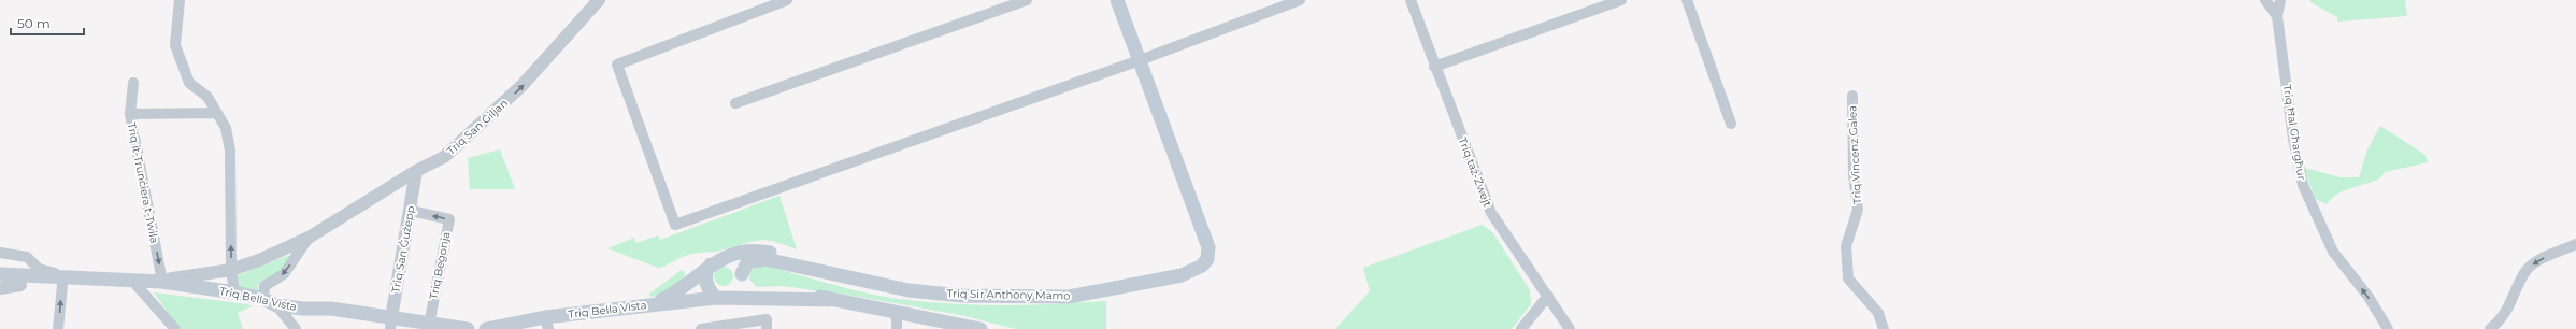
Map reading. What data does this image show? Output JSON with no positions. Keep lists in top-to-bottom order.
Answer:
{
  "streets": {
    "main road": ["Triq Sir Anthony Mamo", "Triq Bella Vista"],
    "street": [
      "Triq San Ġiljan",
      "Triq Ħal Għargħur",
      "Triq Vincenz Galea",
      "Triq taż-Żwejt",
      "Triq it-Trunċiera t-Twila",
      "Triq San Ġużepp",
      "Triq Begonja"
    ]
  },
  "crossings": [
    ["Triq San Ġiljan", "Triq it-Trunċiera t-Twila"],
    ["Triq San Ġiljan", "Triq San Ġużepp"],
    ["Triq San Ġiljan", "Triq Bella Vista"],
    ["Triq it-Trunċiera t-Twila", "Triq Bella Vista"],
    ["Triq San Ġużepp", "Triq Begonja"],
    ["Triq San Ġużepp", "Triq Bella Vista"],
    ["Triq Begonja", "Triq Bella Vista"],
    ["Triq Sir Anthony Mamo", "Triq Bella Vista"]
  ],
  "one_way": ["Triq Ħal Għargħur"],
  "scale_bar": "50 m"
}
